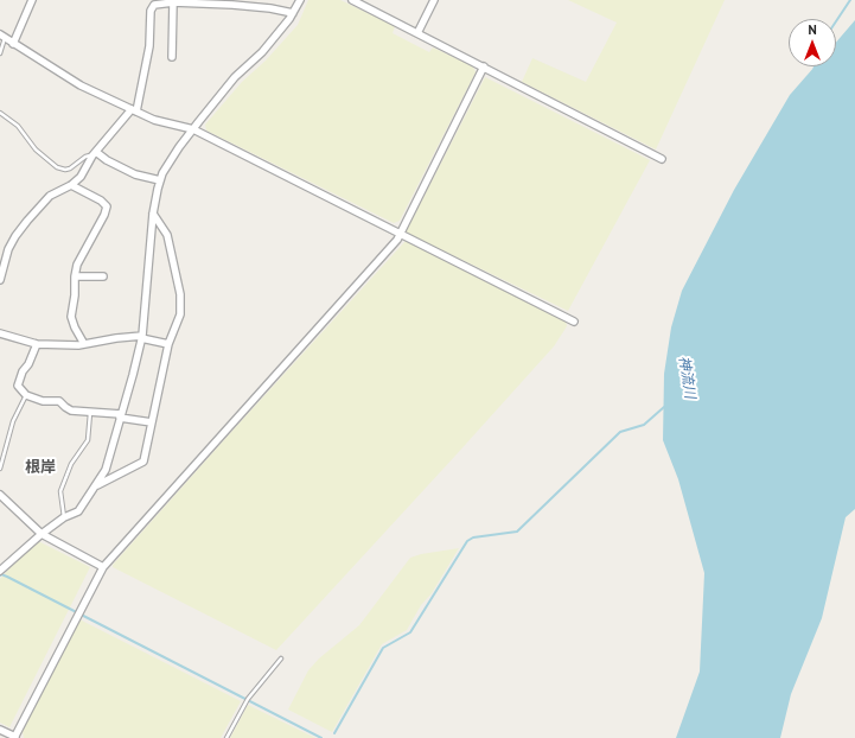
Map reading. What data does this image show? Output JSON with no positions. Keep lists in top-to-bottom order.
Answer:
{
  "districts": ["根岸"],
  "water": ["神流川"],
  "north": "top"
}
